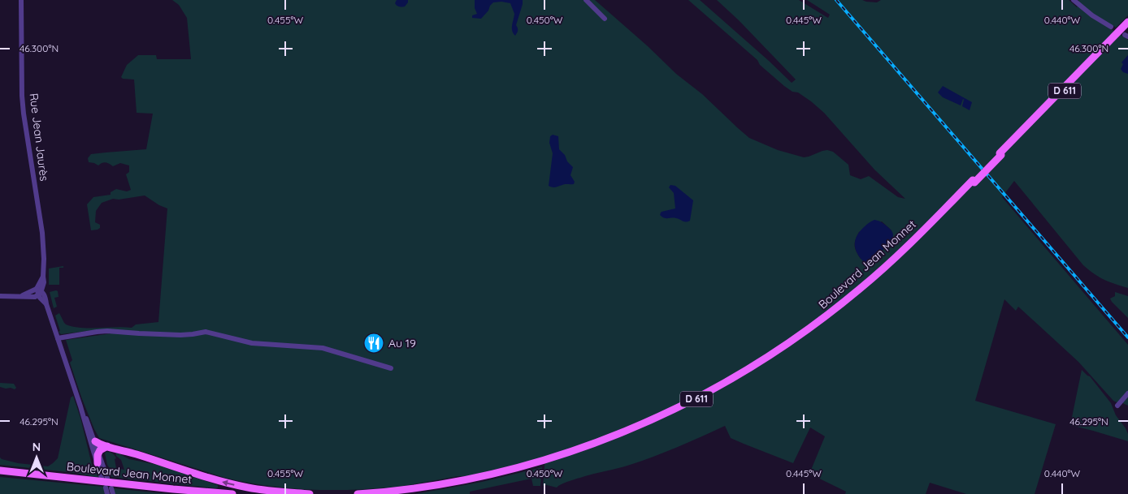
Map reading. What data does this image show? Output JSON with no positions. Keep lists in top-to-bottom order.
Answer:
{
  "streets": {
    "main road": ["D 611", "Boulevard Jean Monnet"],
    "street": ["Rue Jean Jaurès"]
  },
  "crossings": [
    ["D 611", "Boulevard Jean Monnet"]
  ],
  "places": {
    "restaurant": ["Au 19"]
  },
  "north": "top",
  "coordinates": [
    "0.455°W",
    "0.450°W",
    "0.445°W",
    "0.440°W",
    "46.300°N",
    "46.295°N"
  ]
}
